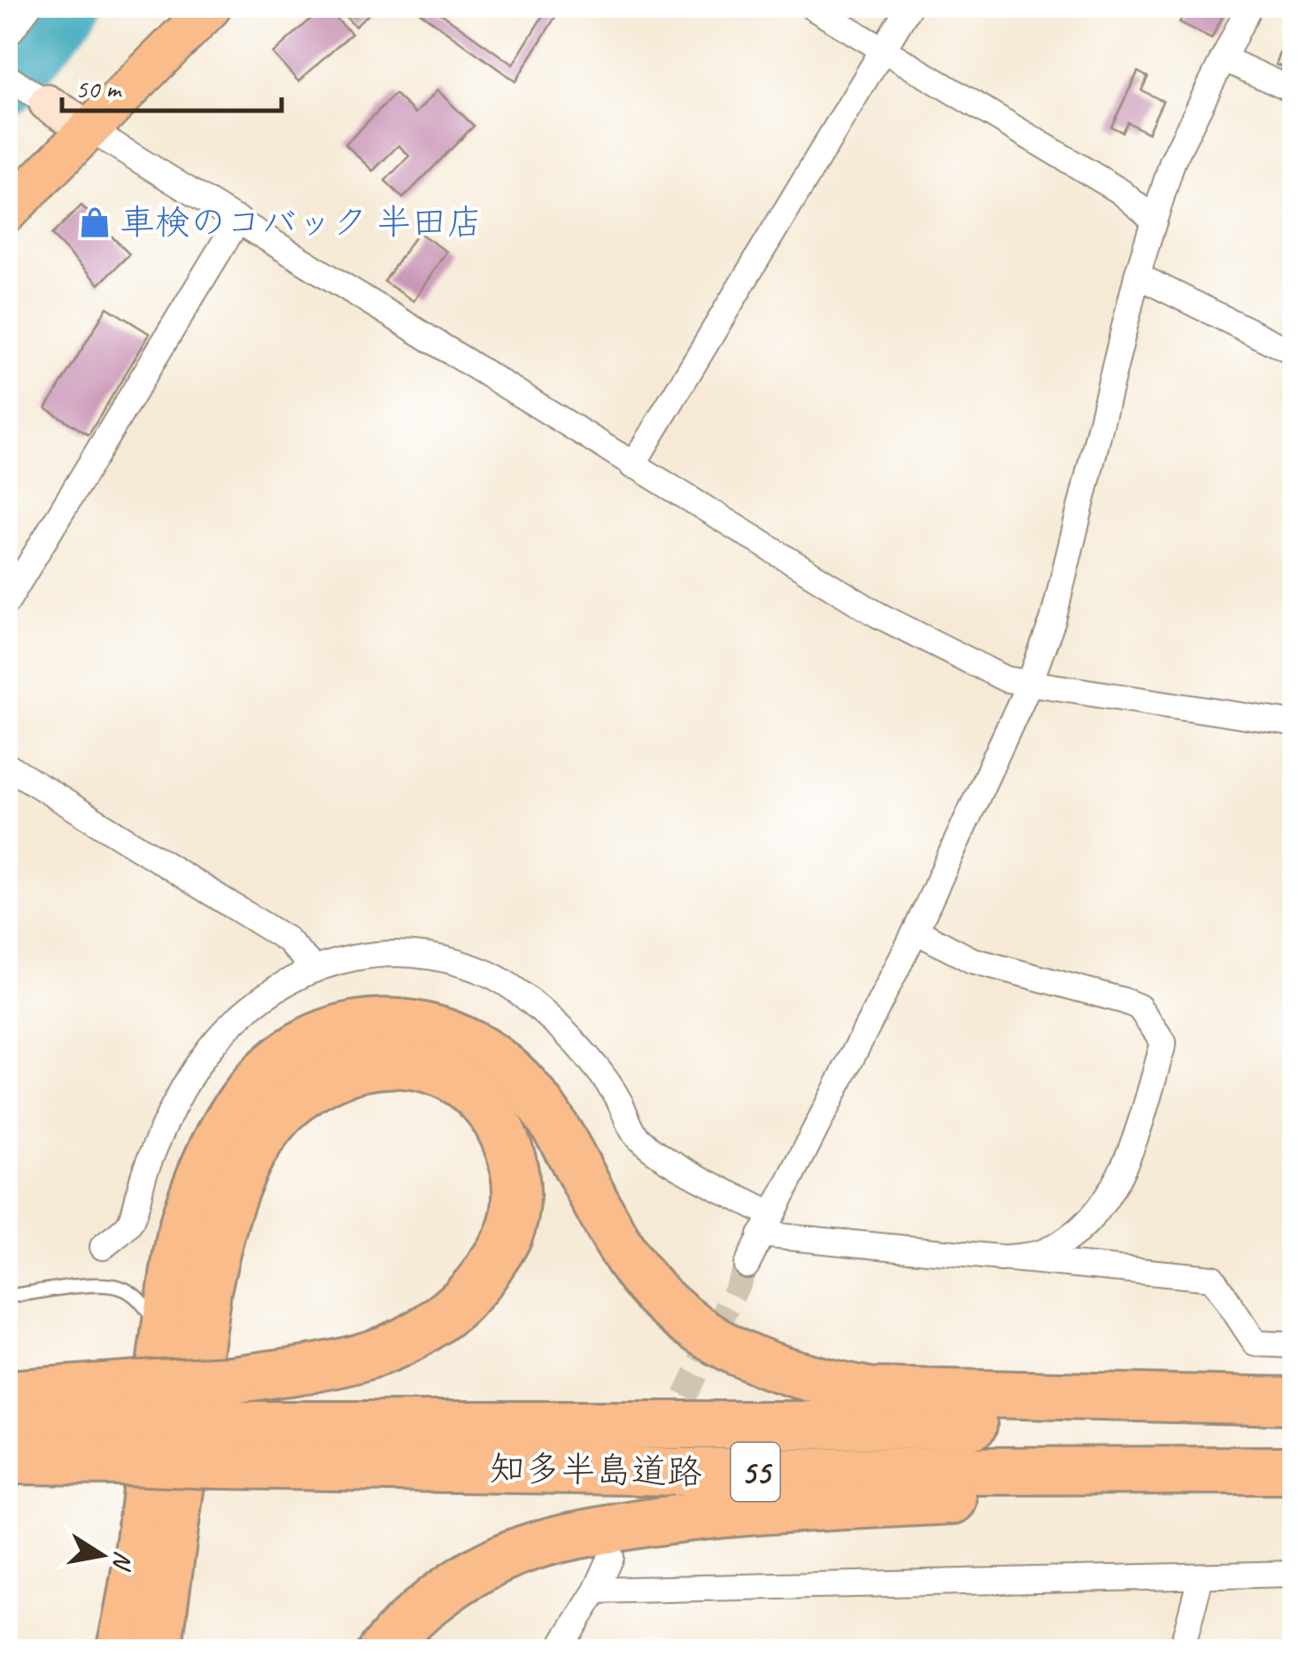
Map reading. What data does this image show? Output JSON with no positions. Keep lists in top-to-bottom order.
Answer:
{
  "streets": {
    "highway": ["知多半島道路", "55"]
  },
  "places": {
    "shop": ["車検のコバック 半田店"]
  },
  "scale_bar": "50 m",
  "north": "right"
}
